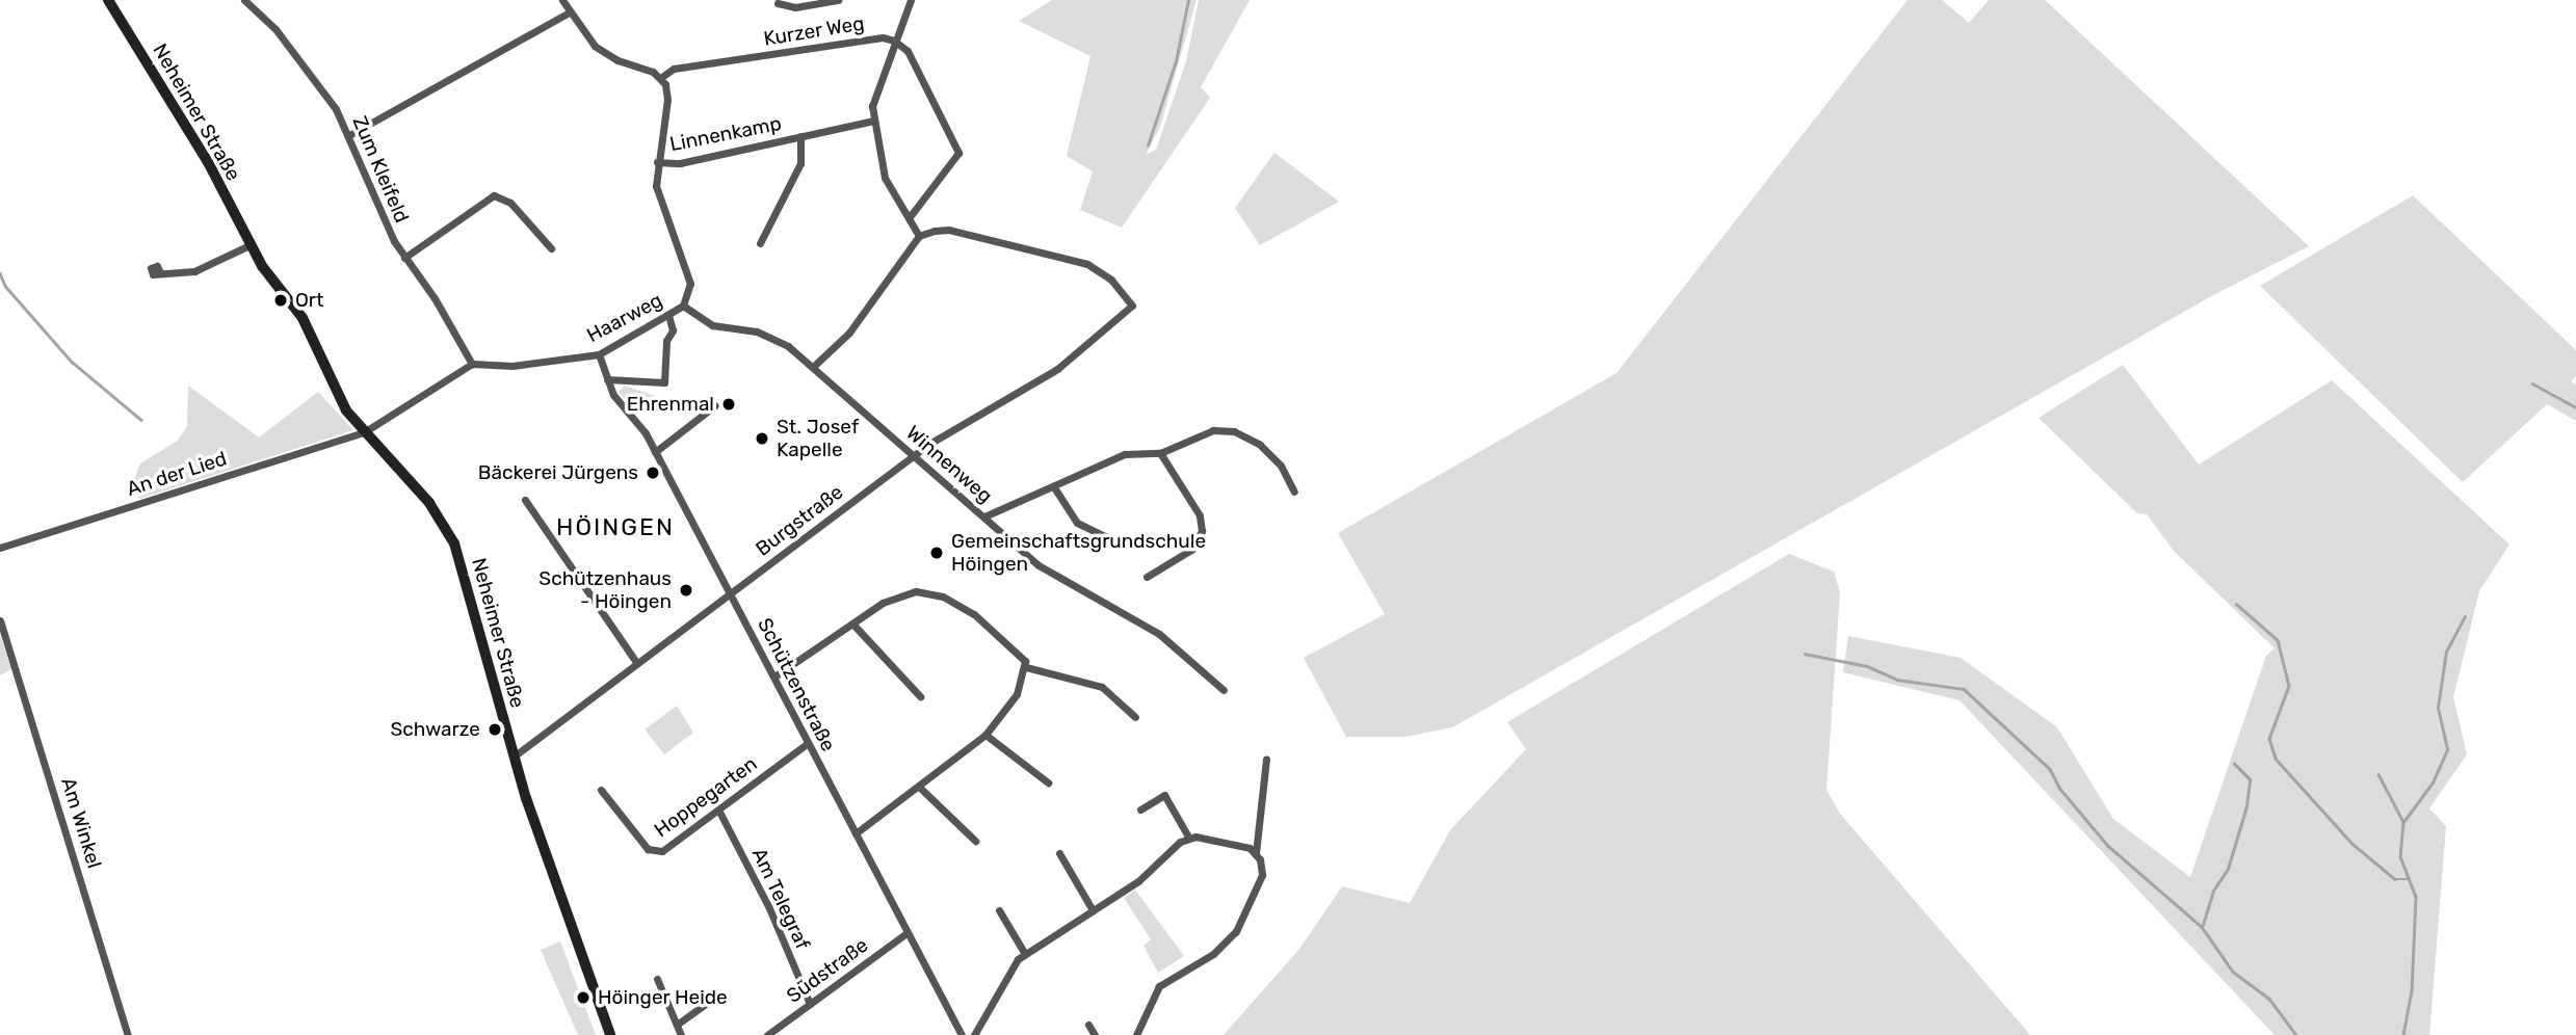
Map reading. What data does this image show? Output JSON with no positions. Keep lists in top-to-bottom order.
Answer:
{
  "streets": {
    "main road": ["Neheimer Straße"],
    "street": [
      "Kurzer Weg",
      "Linnenkamp",
      "Zum Kleifeld",
      "Haarweg",
      "Winnenweg",
      "An der Lied",
      "Burgstraße",
      "Schützenstraße",
      "Hoppegarten",
      "Am Winkel",
      "Am Telegraf",
      "Südstraße"
    ]
  },
  "crossings": [
    ["Kurzer Weg", "Haarweg"],
    ["Neheimer Straße", "An der Lied"],
    ["Neheimer Straße", "Burgstraße"],
    ["Linnenkamp", "Haarweg"],
    ["Zum Kleifeld", "Haarweg"],
    ["Haarweg", "Winnenweg"],
    ["Haarweg", "Schützenstraße"],
    ["Winnenweg", "Burgstraße"],
    ["Burgstraße", "Schützenstraße"],
    ["Schützenstraße", "Hoppegarten"],
    ["Schützenstraße", "Südstraße"],
    ["Hoppegarten", "Am Telegraf"],
    ["Am Telegraf", "Südstraße"]
  ],
  "districts": ["HÖINGEN"],
  "places": [
    "Ort",
    "Ehrenmal",
    "St. Josef Kapelle",
    "Bäckerei Jürgens",
    "Gemeinschaftsgrundschule Höingen",
    "Schützenhaus - Höingen",
    "Schwarze",
    "Höinger Heide"
  ]
}
